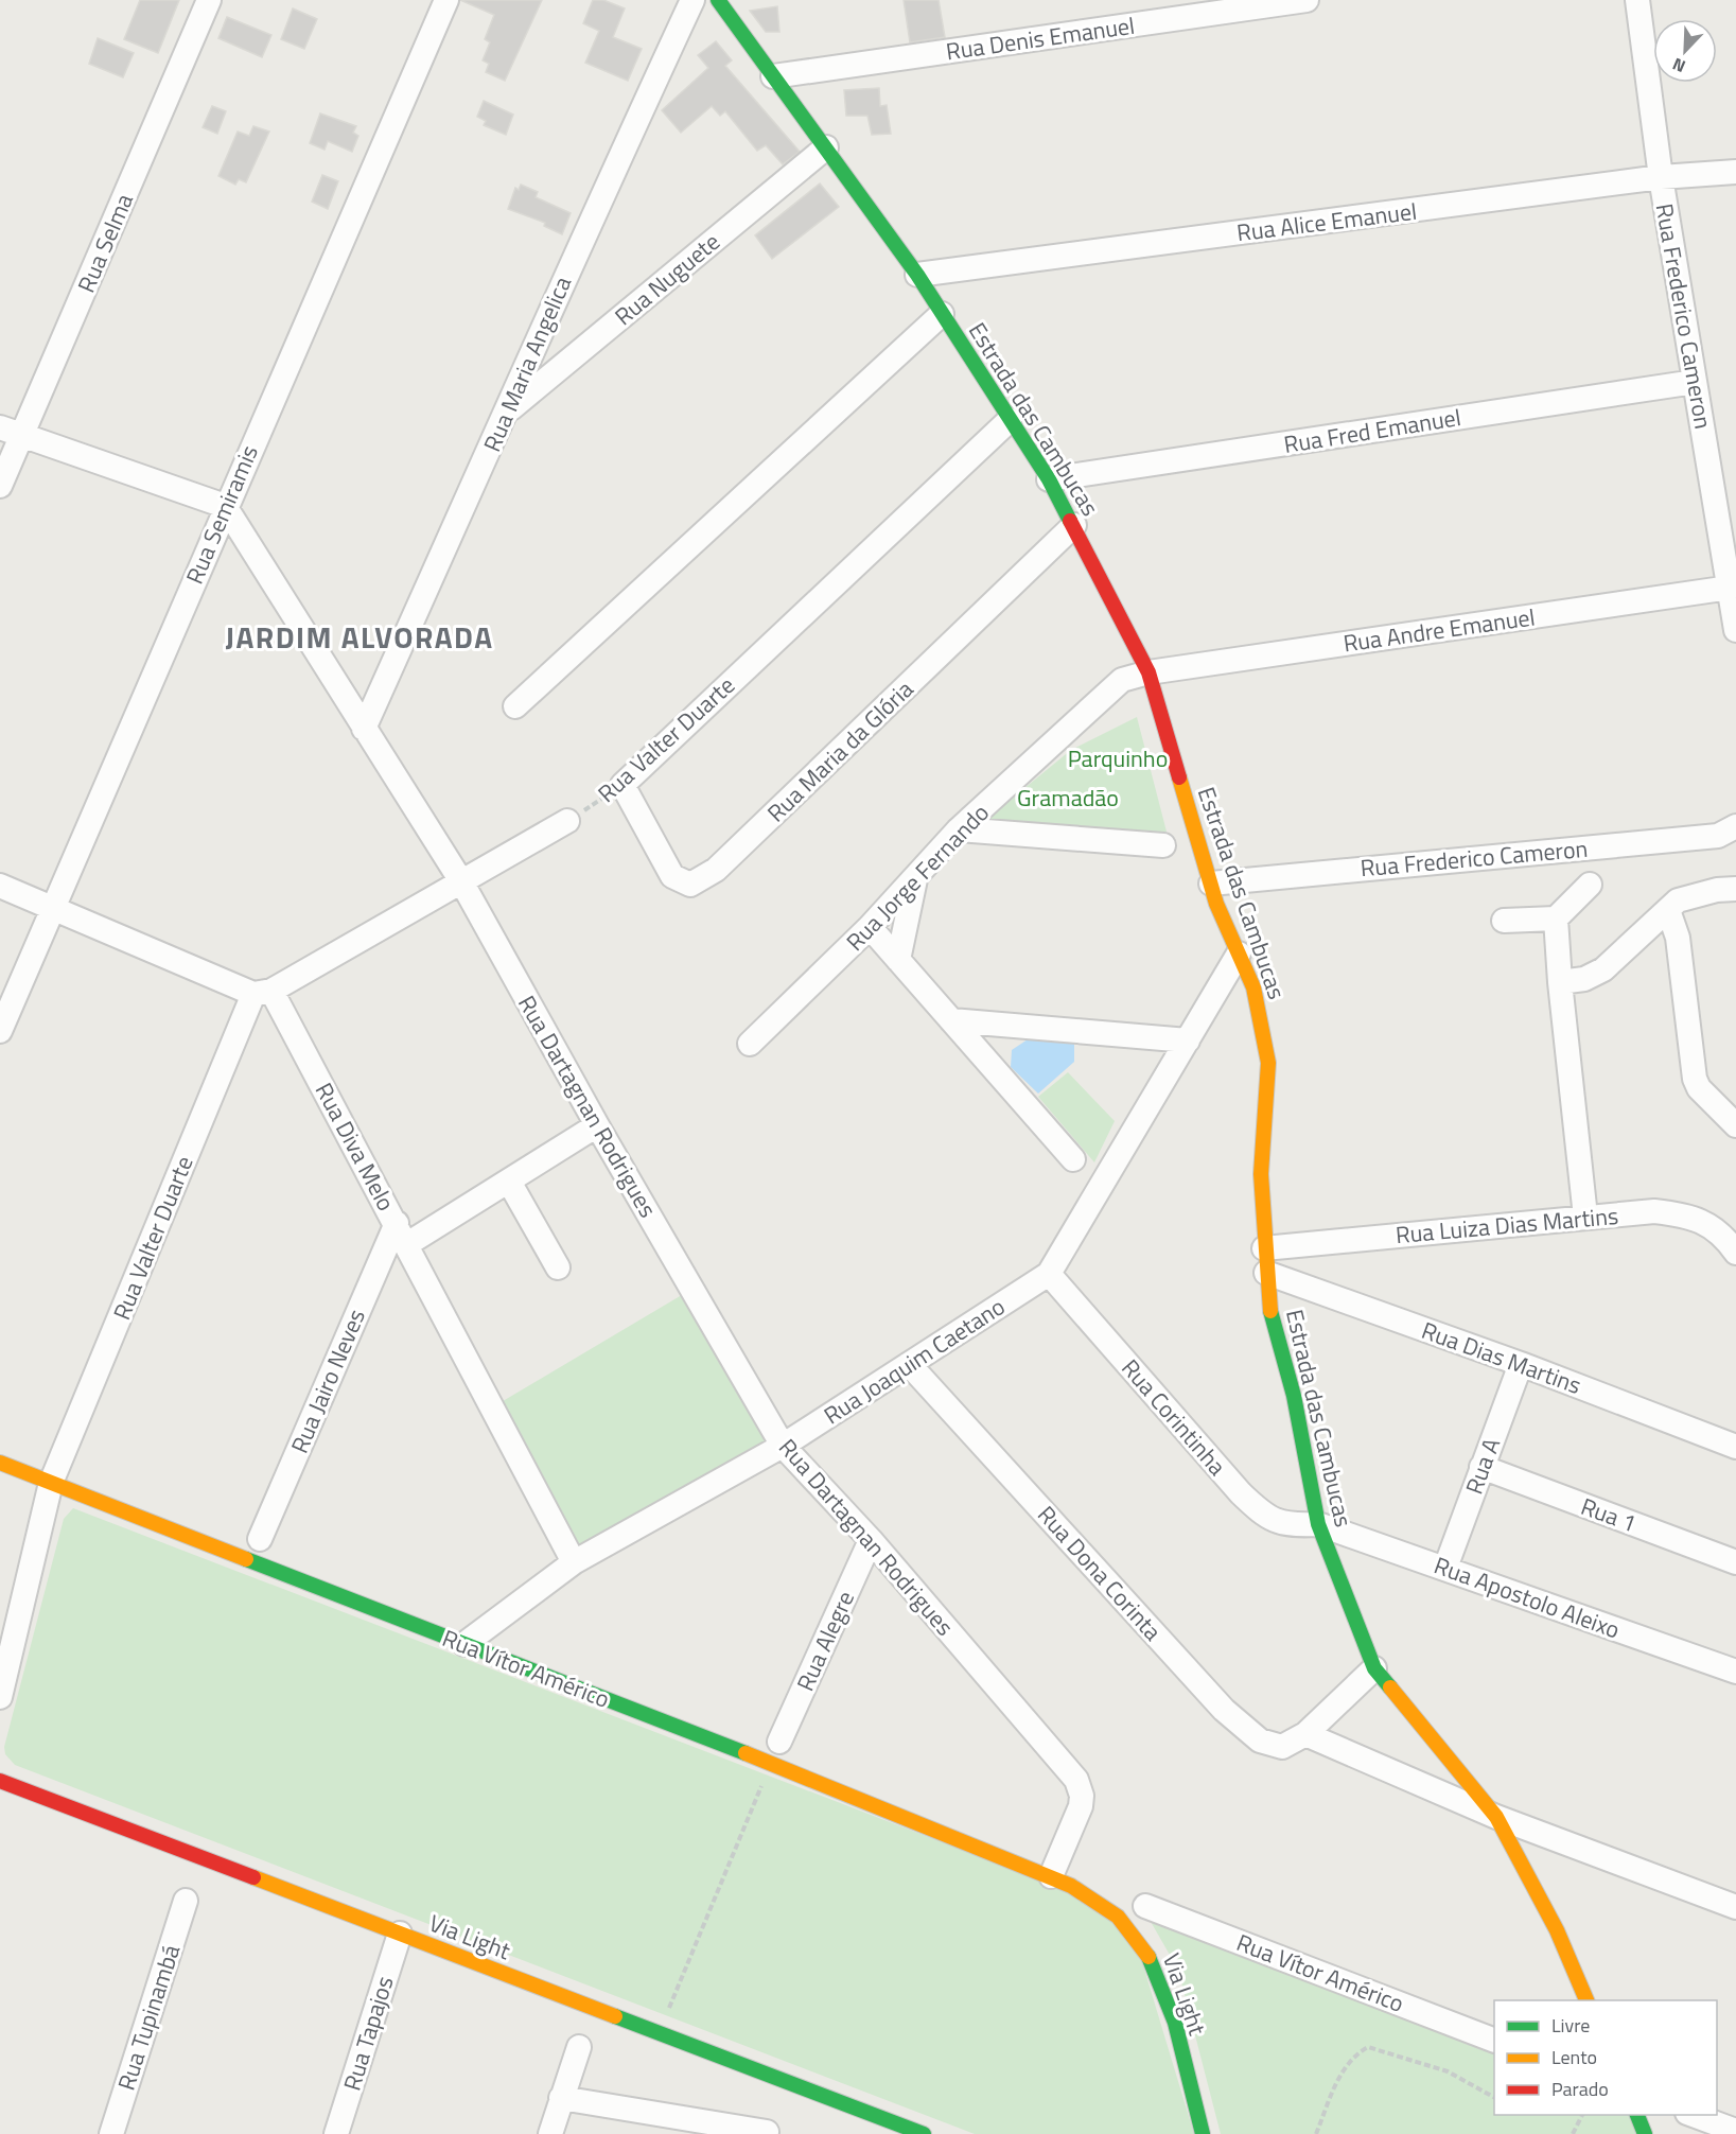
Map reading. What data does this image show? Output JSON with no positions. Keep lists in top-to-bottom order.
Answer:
{
  "streets": {
    "street": [
      "Rua Denis Emanuel",
      "Rua Alice Emanuel",
      "Rua Selma",
      "Rua Nuguete",
      "Rua Frederico Cameron",
      "Rua Maria Angelica",
      "Estrada das Cambucas",
      "Rua Fred Emanuel",
      "Rua Semiramis",
      "Rua Andre Emanuel",
      "Rua Valter Duarte",
      "Rua Maria da Glória",
      "Rua Jorge Fernando",
      "Rua Dartagnan Rodrigues",
      "Rua Diva Melo",
      "Rua Luiza Dias Martins",
      "Rua Dias Martins",
      "Rua Joaquim Caetano",
      "Rua Jairo Neves",
      "Rua Corintinha",
      "Rua A",
      "Rua 1",
      "Rua Dona Corinta",
      "Rua Apostolo Aleixo",
      "Rua Alegre",
      "Rua Vítor Américo",
      "Via Light",
      "Rua Tupinambá",
      "Rua Tapajos"
    ]
  },
  "crossings": [
    ["Rua Denis Emanuel", "Estrada das Cambucas"],
    ["Rua Alice Emanuel", "Rua Frederico Cameron"],
    ["Rua Alice Emanuel", "Estrada das Cambucas"],
    ["Rua Nuguete", "Rua Maria Angelica"],
    ["Rua Nuguete", "Estrada das Cambucas"],
    ["Rua Frederico Cameron", "Estrada das Cambucas"],
    ["Rua Frederico Cameron", "Rua Fred Emanuel"],
    ["Rua Frederico Cameron", "Rua Andre Emanuel"],
    ["Rua Maria Angelica", "Rua Dartagnan Rodrigues"],
    ["Estrada das Cambucas", "Rua Fred Emanuel"],
    ["Estrada das Cambucas", "Rua Andre Emanuel"],
    ["Estrada das Cambucas", "Rua Valter Duarte"],
    ["Estrada das Cambucas", "Rua Maria da Glória"],
    ["Estrada das Cambucas", "Rua Jorge Fernando"],
    ["Estrada das Cambucas", "Rua Luiza Dias Martins"],
    ["Estrada das Cambucas", "Rua Dias Martins"],
    ["Estrada das Cambucas", "Rua Joaquim Caetano"],
    ["Estrada das Cambucas", "Rua Corintinha"],
    ["Estrada das Cambucas", "Rua Dona Corinta"],
    ["Estrada das Cambucas", "Rua Apostolo Aleixo"],
    ["Rua Semiramis", "Rua Dartagnan Rodrigues"],
    ["Rua Andre Emanuel", "Rua Jorge Fernando"],
    ["Rua Valter Duarte", "Rua Maria da Glória"],
    ["Rua Valter Duarte", "Rua Diva Melo"],
    ["Rua Valter Duarte", "Rua Vítor Américo"],
    ["Rua Dartagnan Rodrigues", "Rua Joaquim Caetano"],
    ["Rua Dartagnan Rodrigues", "Rua Alegre"],
    ["Rua Dartagnan Rodrigues", "Rua Vítor Américo"],
    ["Rua Dartagnan Rodrigues", "Via Light"],
    ["Rua Diva Melo", "Rua Joaquim Caetano"],
    ["Rua Diva Melo", "Rua Jairo Neves"],
    ["Rua Dias Martins", "Rua A"],
    ["Rua Joaquim Caetano", "Rua Corintinha"],
    ["Rua Joaquim Caetano", "Rua Dona Corinta"],
    ["Rua Joaquim Caetano", "Rua Vítor Américo"],
    ["Rua Corintinha", "Rua Apostolo Aleixo"],
    ["Rua A", "Rua 1"],
    ["Rua A", "Rua Apostolo Aleixo"],
    ["Rua Alegre", "Rua Vítor Américo"],
    ["Rua Vítor Américo", "Via Light"],
    ["Via Light", "Rua Tapajos"]
  ],
  "districts": ["JARDIM ALVORADA"],
  "parks": ["Parquinho", "Gramadão"],
  "legend": ["Livre", "Lento", "Parado"],
  "north": "bottom left"
}
